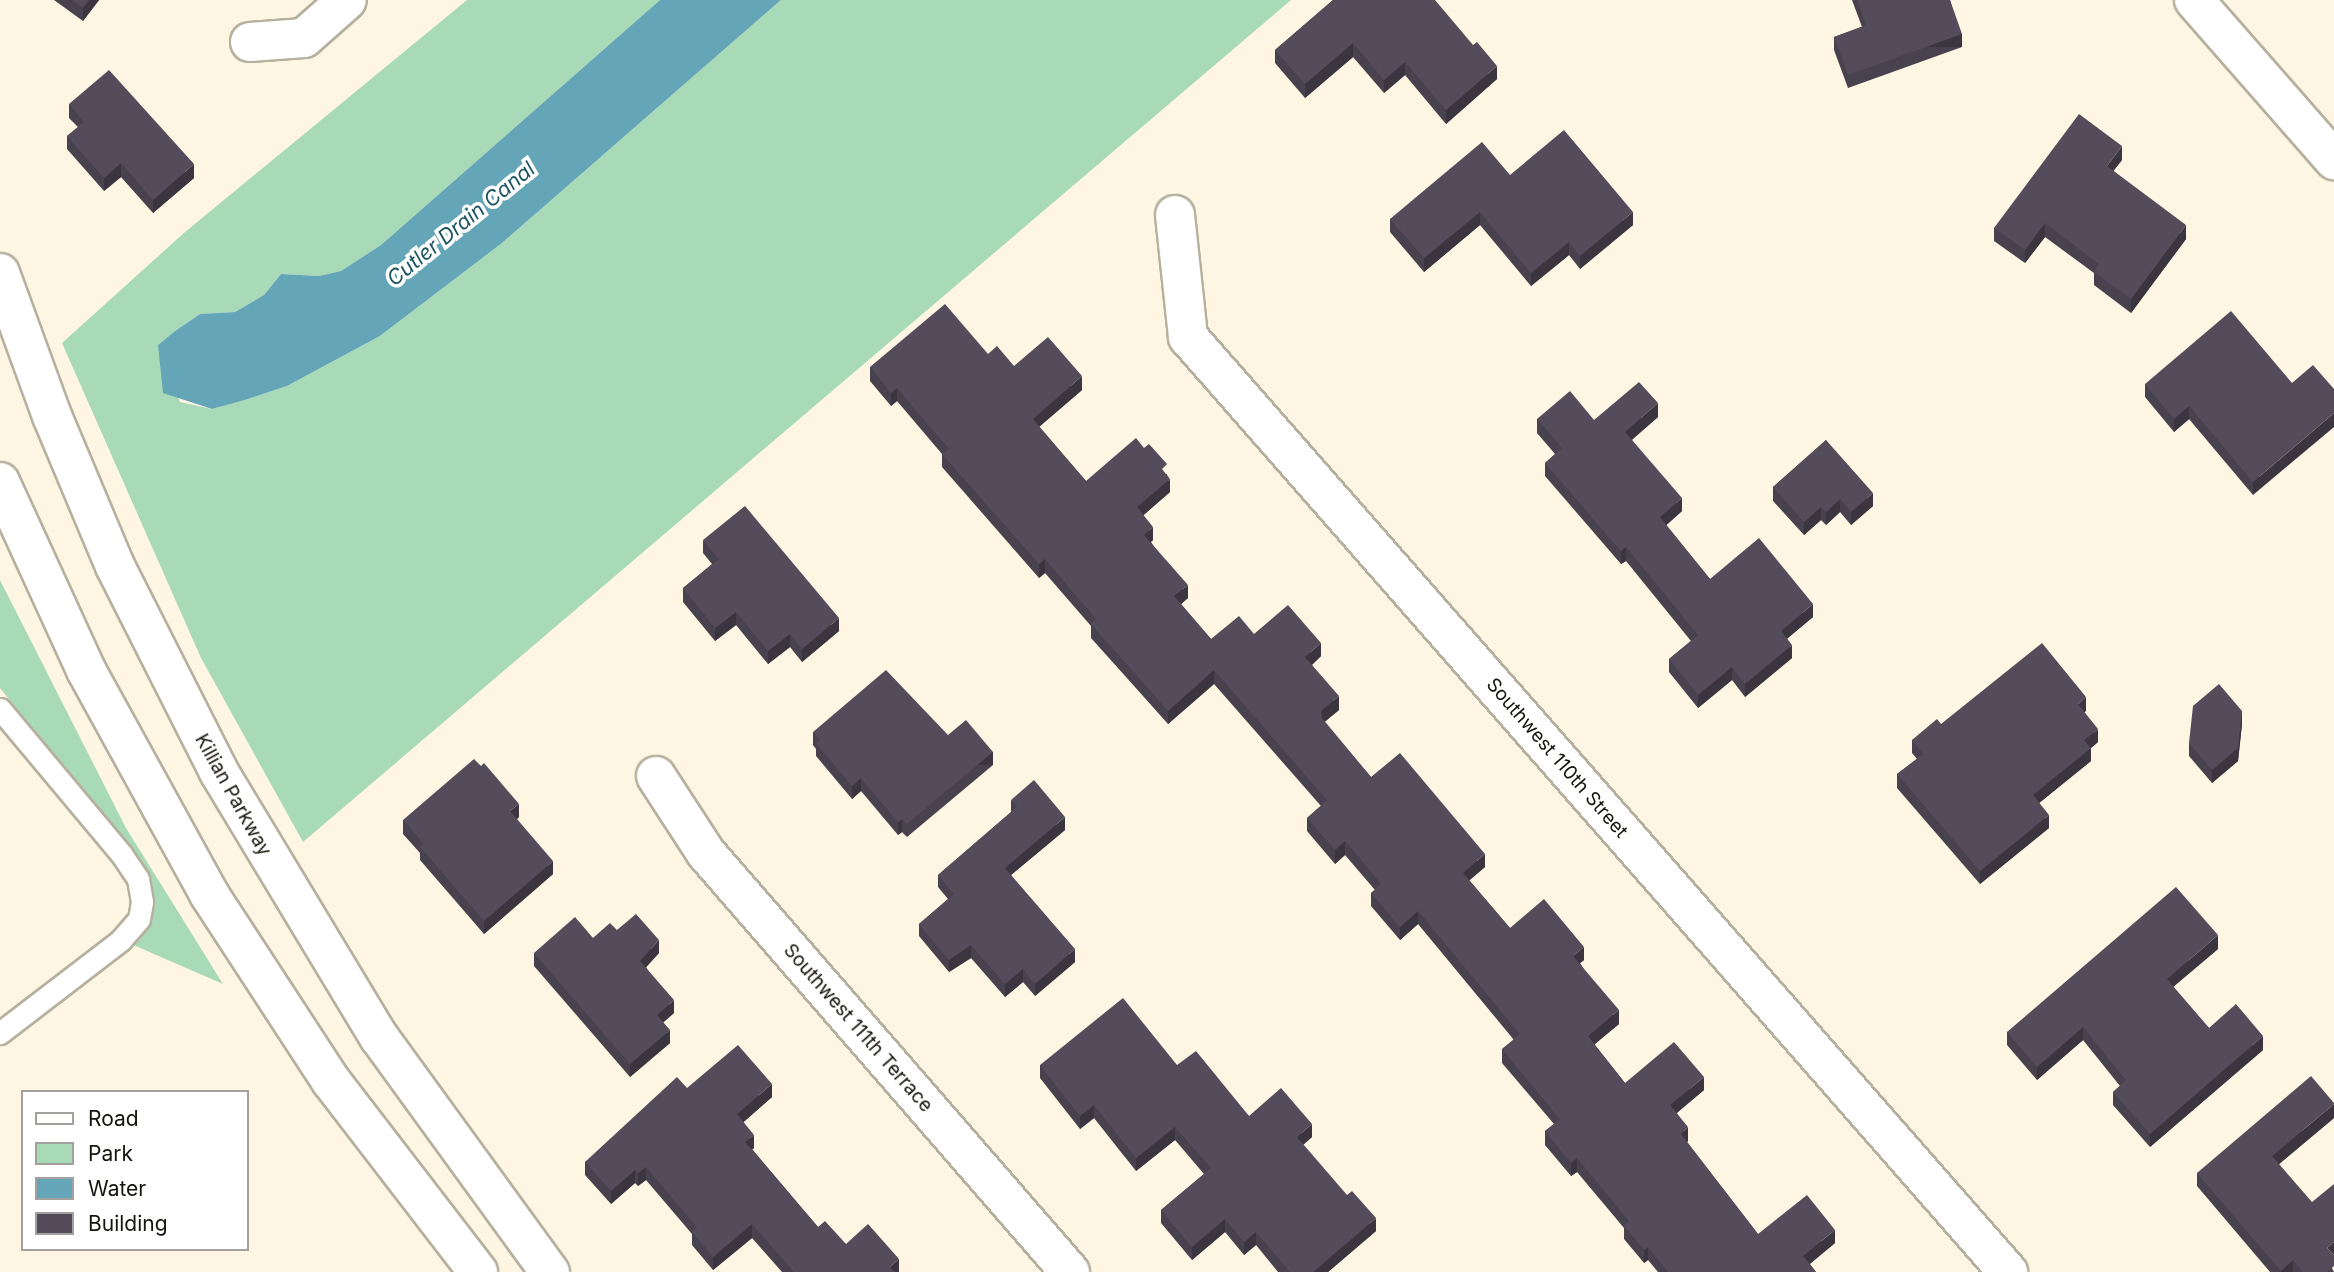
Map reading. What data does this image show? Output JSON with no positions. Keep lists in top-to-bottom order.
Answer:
{
  "streets": {
    "street": ["Southwest 110th Street", "Killian Parkway", "Southwest 111th Terrace"]
  },
  "water": ["Cutler Drain Canal"],
  "legend": [
    "Road",
    "Park",
    "Water",
    "Building"
  ]
}
